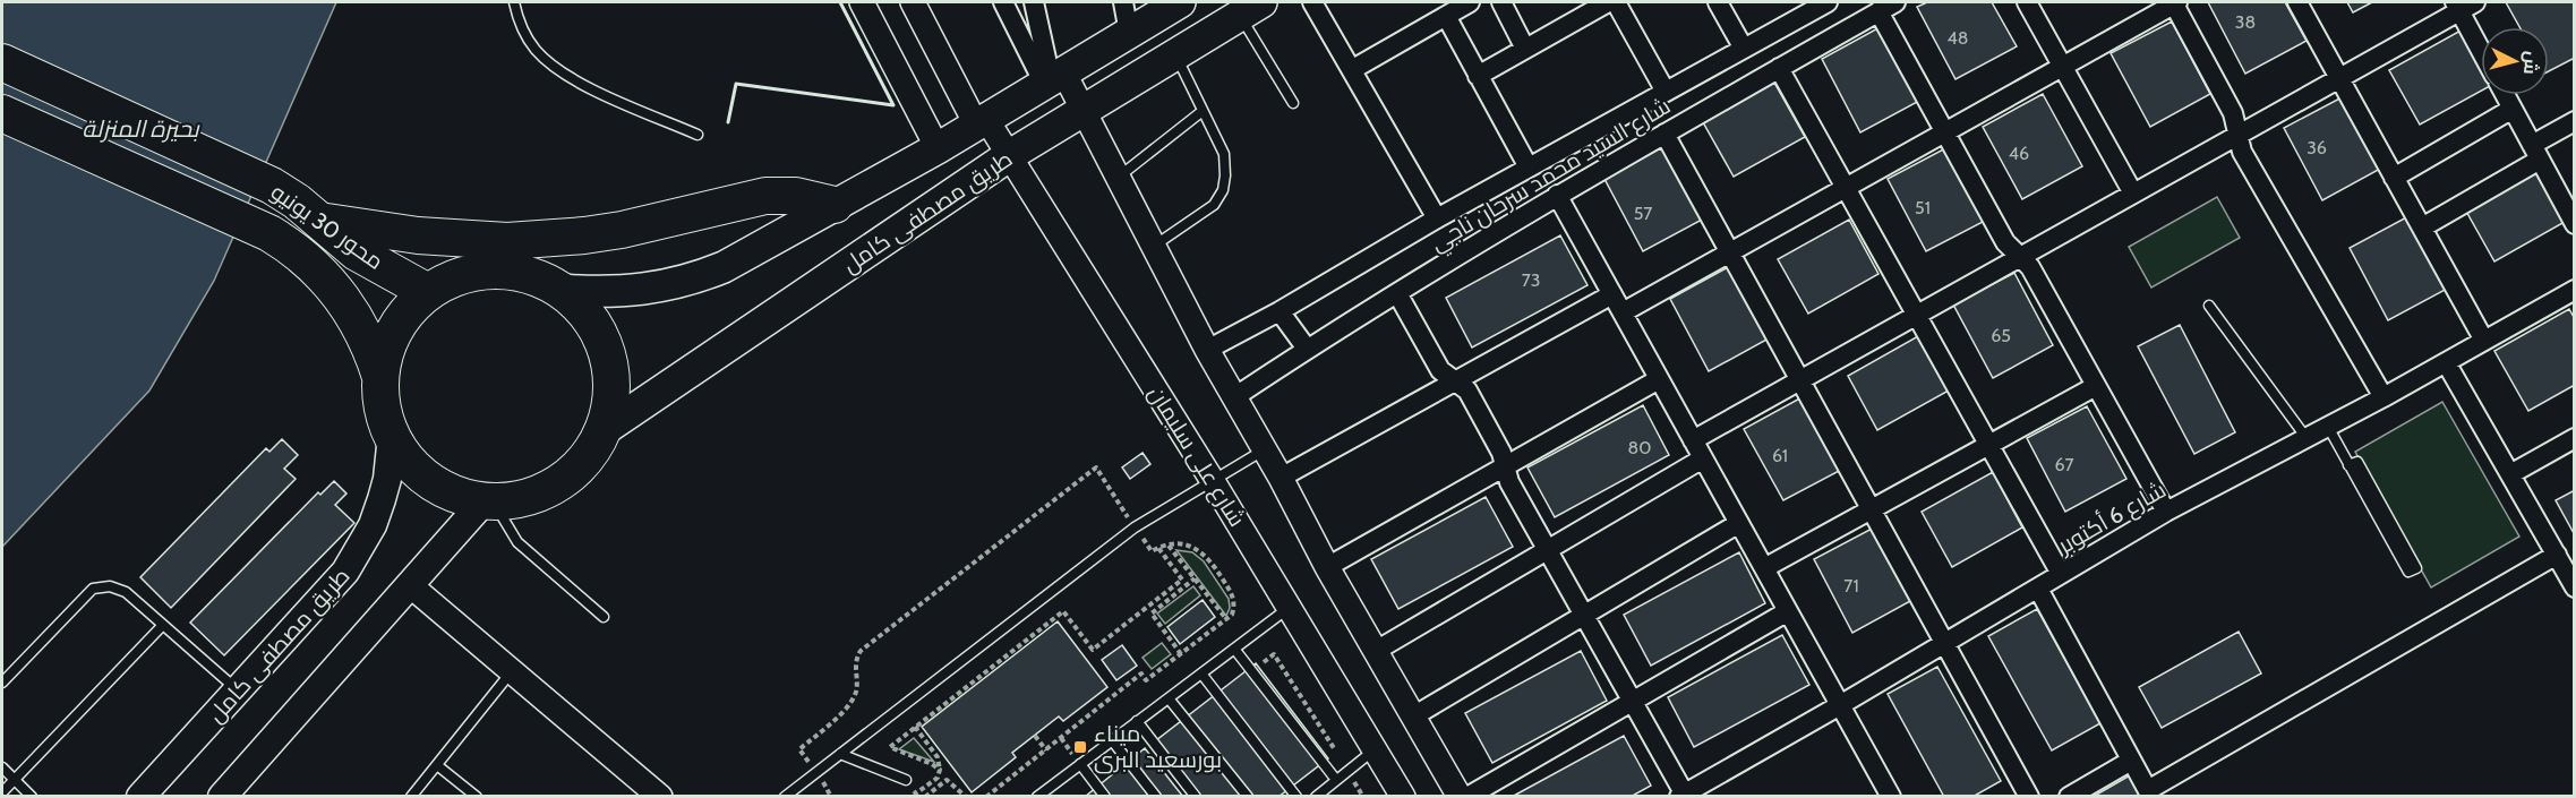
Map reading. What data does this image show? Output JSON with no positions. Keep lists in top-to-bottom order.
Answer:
{
  "streets": {
    "highway": ["محور 30 يونيو"],
    "main road": ["طريق مصطفى كامل"],
    "street": ["شارع السيد محمد سرحان ناجي", "شارع على سليمان", "شارع 6 أكتوبر"]
  },
  "crossings": [
    ["طريق مصطفى كامل", "محور 30 يونيو"],
    ["طريق مصطفى كامل", "شارع على سليمان"]
  ],
  "water": ["بحيرة المنزلة"],
  "places": {
    "transit": ["ميناء بورسعيد البرى"]
  },
  "house_numbers": [
    "38",
    "48",
    "36",
    "46",
    "51",
    "57",
    "73",
    "65",
    "80",
    "61",
    "67",
    "71"
  ],
  "north": "right"
}
